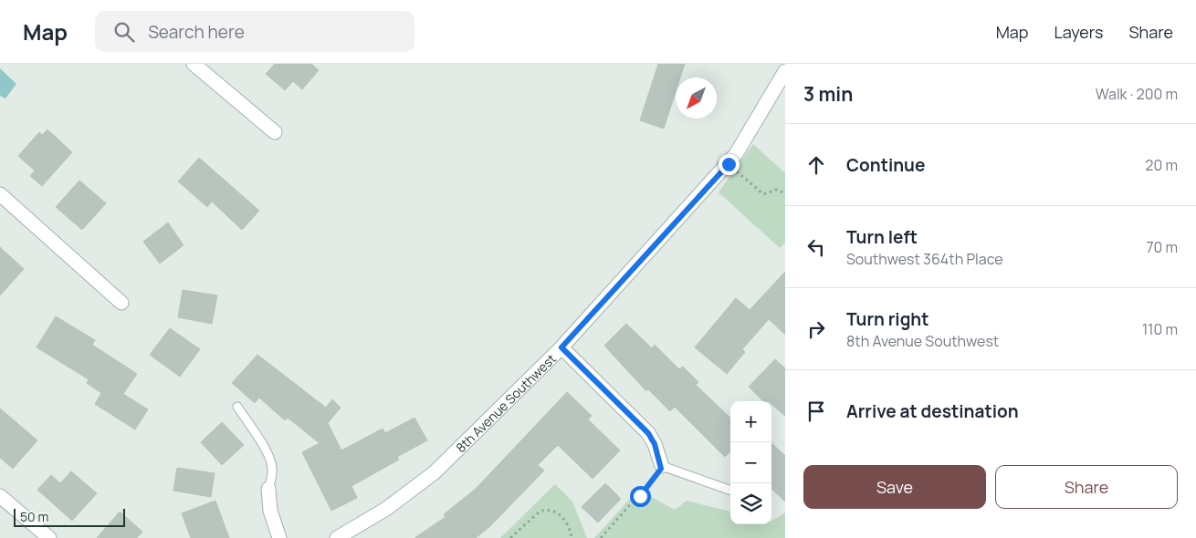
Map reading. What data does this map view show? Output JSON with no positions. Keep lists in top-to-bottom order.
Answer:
{
  "streets": {
    "street": ["8th Avenue Southwest"]
  },
  "scale_bar": "50 m",
  "north": "bottom left",
  "page": {
    "header": "Map",
    "search": "Search here",
    "nav": ["Map", "Layers", "Share"],
    "heading": ["3 min", "Walk · 200 m"],
    "list": [
      ["Continue", "20 m"],
      ["Turn left", "Southwest 364th Place", "70 m"],
      ["Turn right", "8th Avenue Southwest", "110 m"],
      "Arrive at destination"
    ],
    "map_buttons": ["+", "−"],
    "buttons": ["Save", "Share"],
    "scale": "50 m"
  }
}
